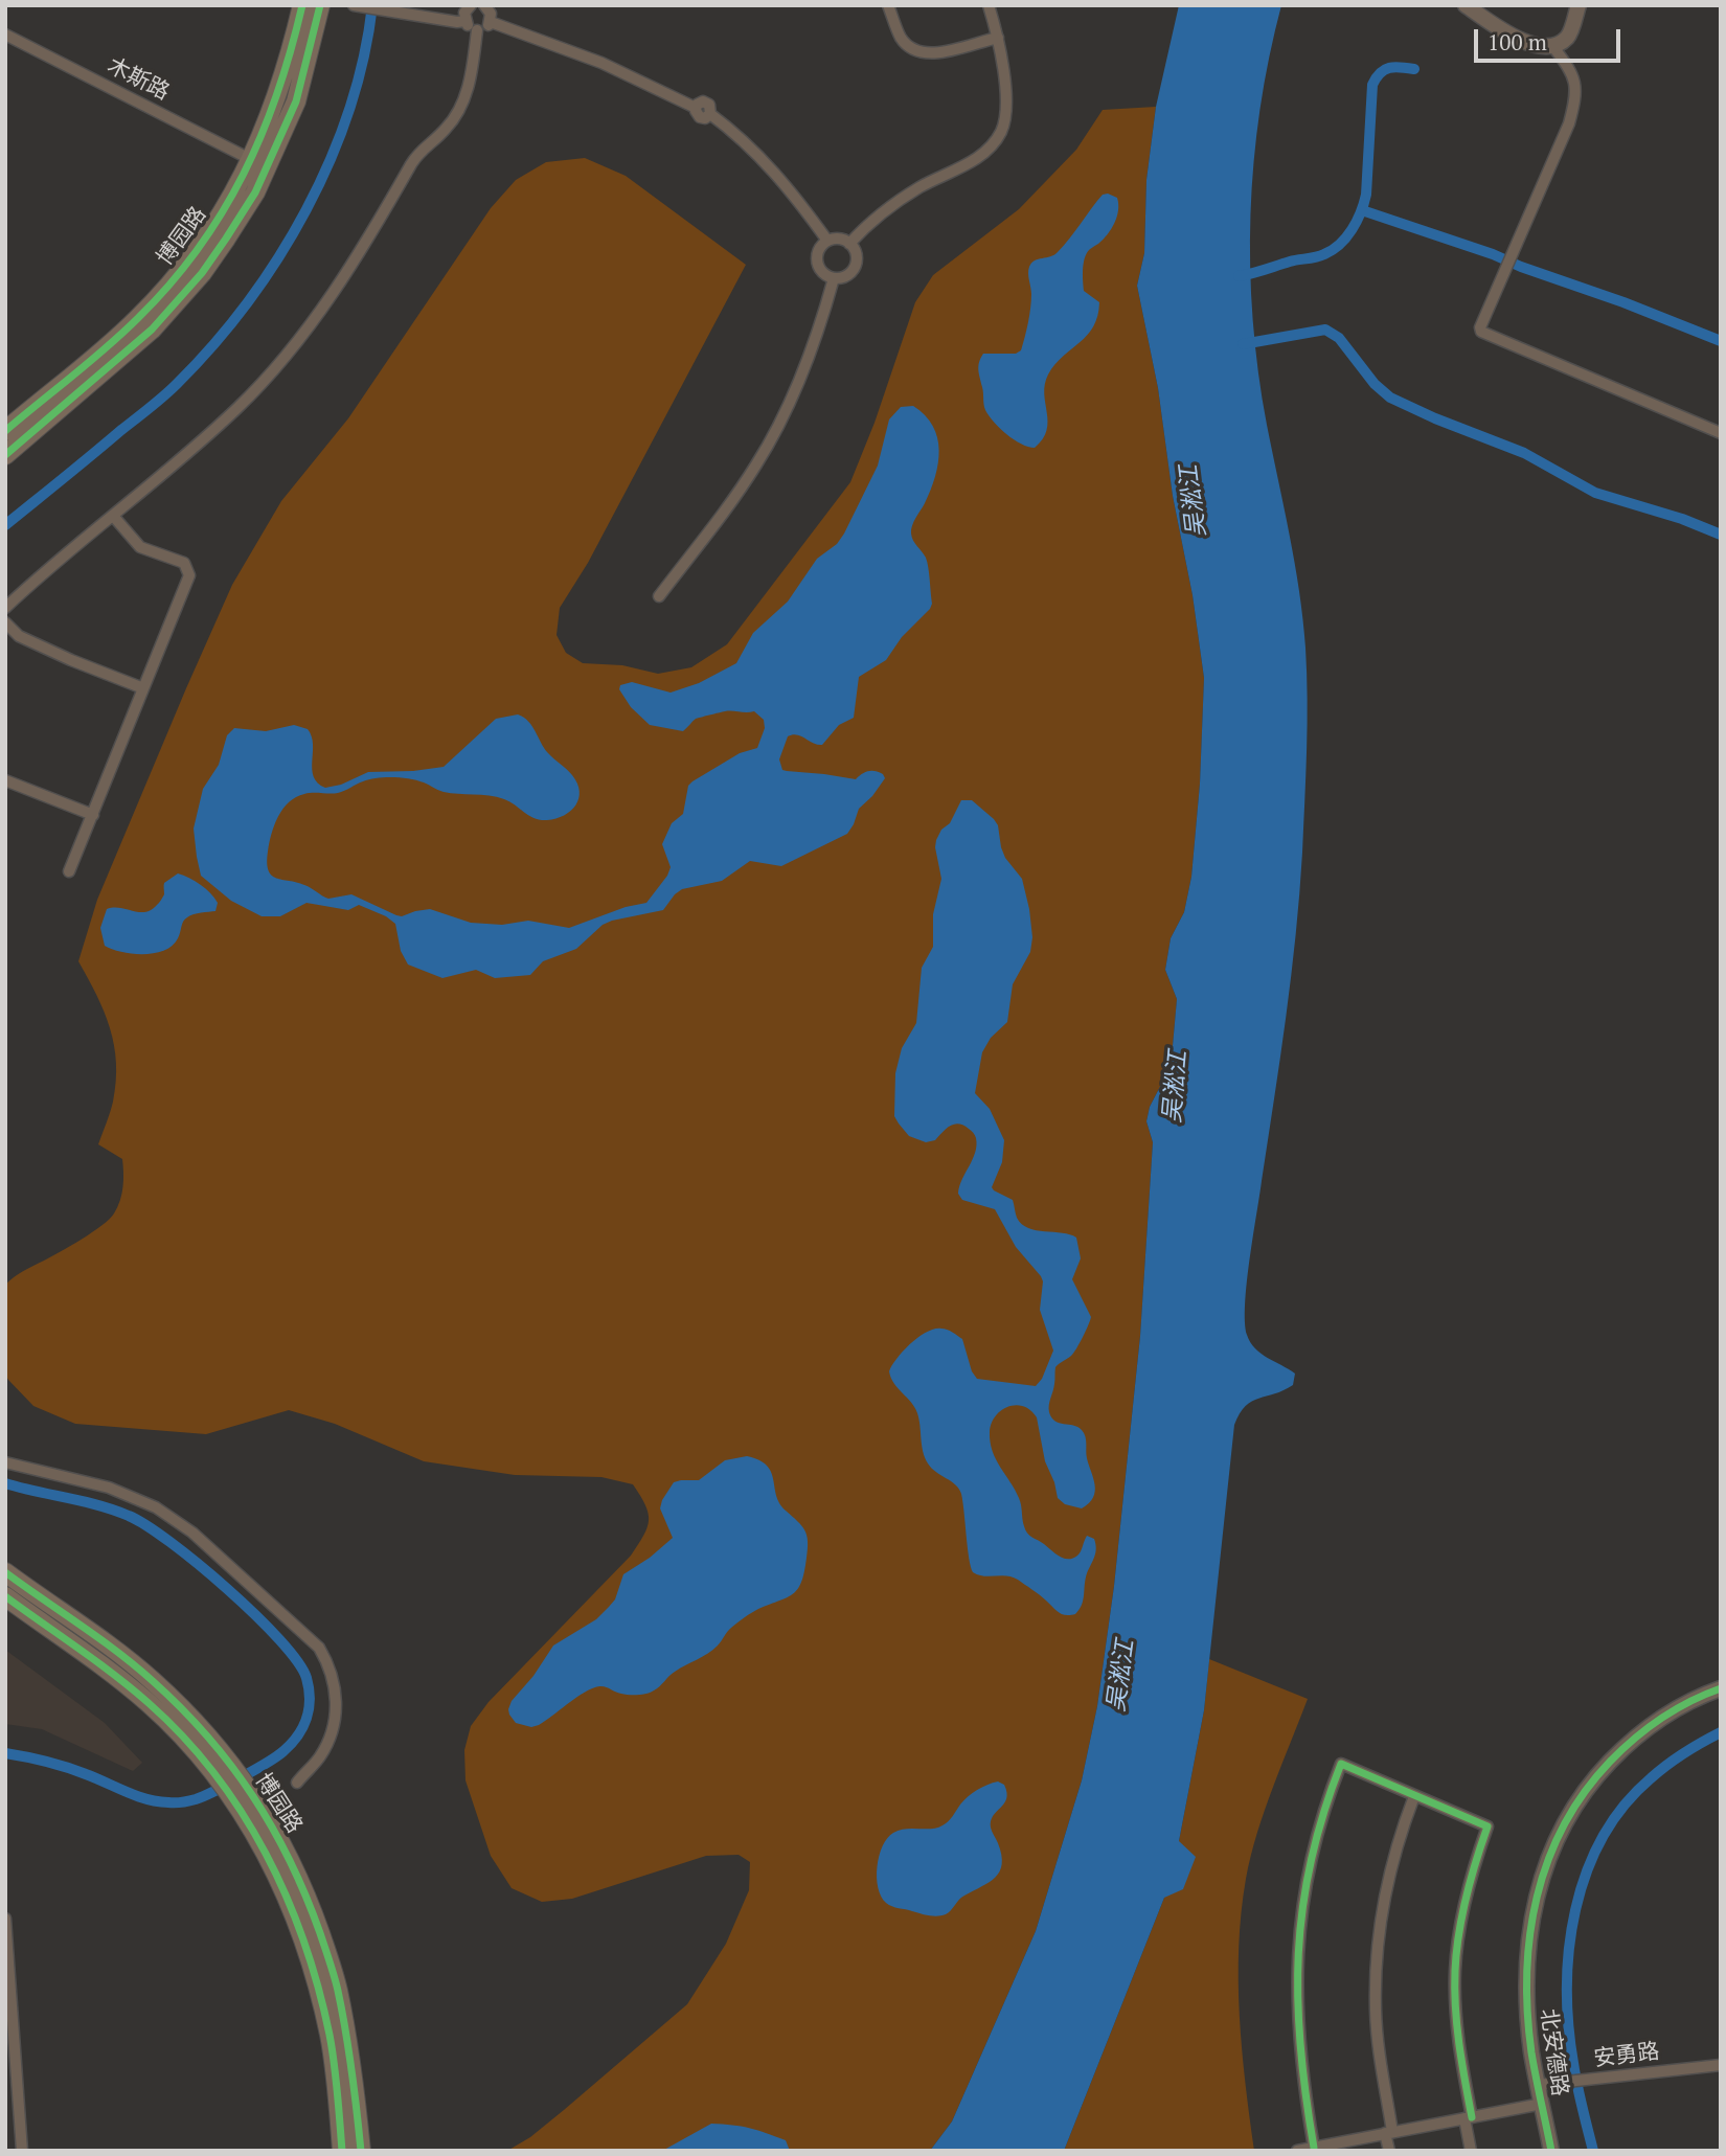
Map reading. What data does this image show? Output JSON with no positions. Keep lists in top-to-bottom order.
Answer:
{
  "streets": {
    "main road": ["博园路"],
    "street": ["木斯路", "北安德路", "安勇路"]
  },
  "crossings": [
    ["木斯路", "博园路"],
    ["北安德路", "安勇路"]
  ],
  "water": ["吴淞江"],
  "scale_bar": "100 m"
}
